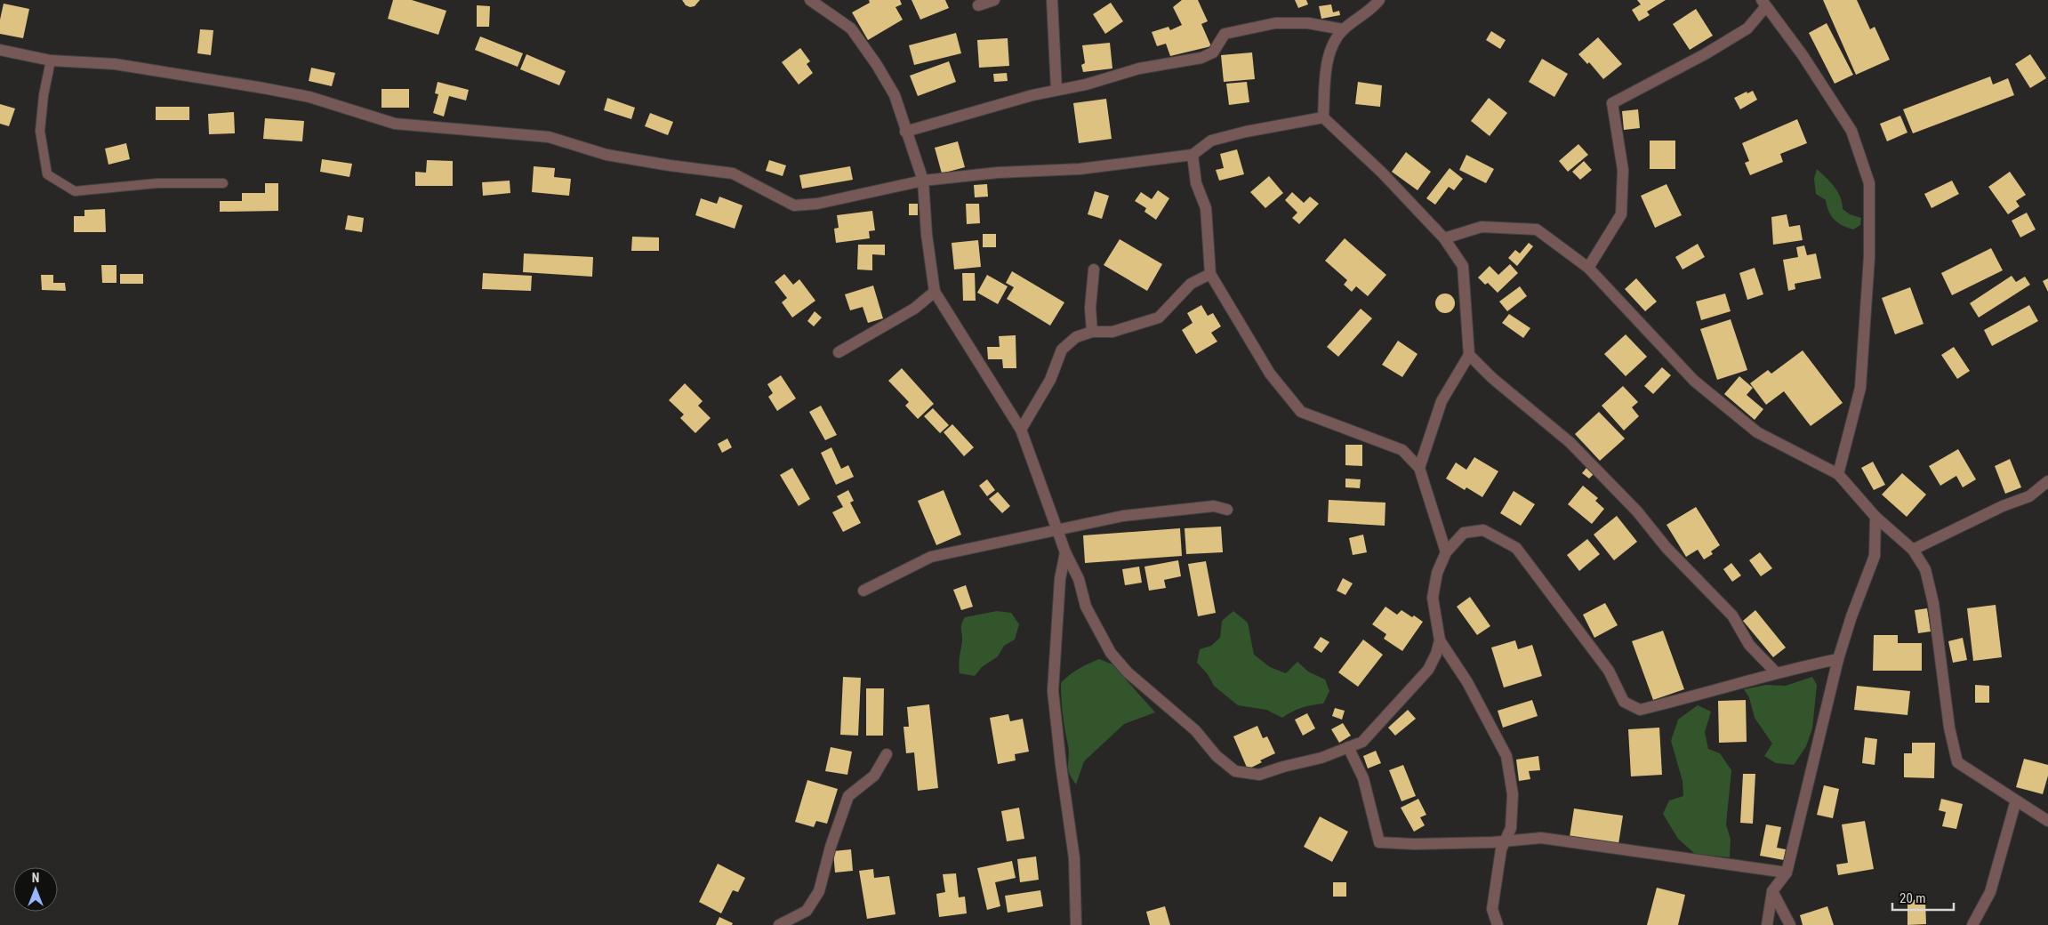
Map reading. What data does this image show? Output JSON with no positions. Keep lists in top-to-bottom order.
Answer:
{
  "scale_bar": "20 m",
  "north": "top"
}
